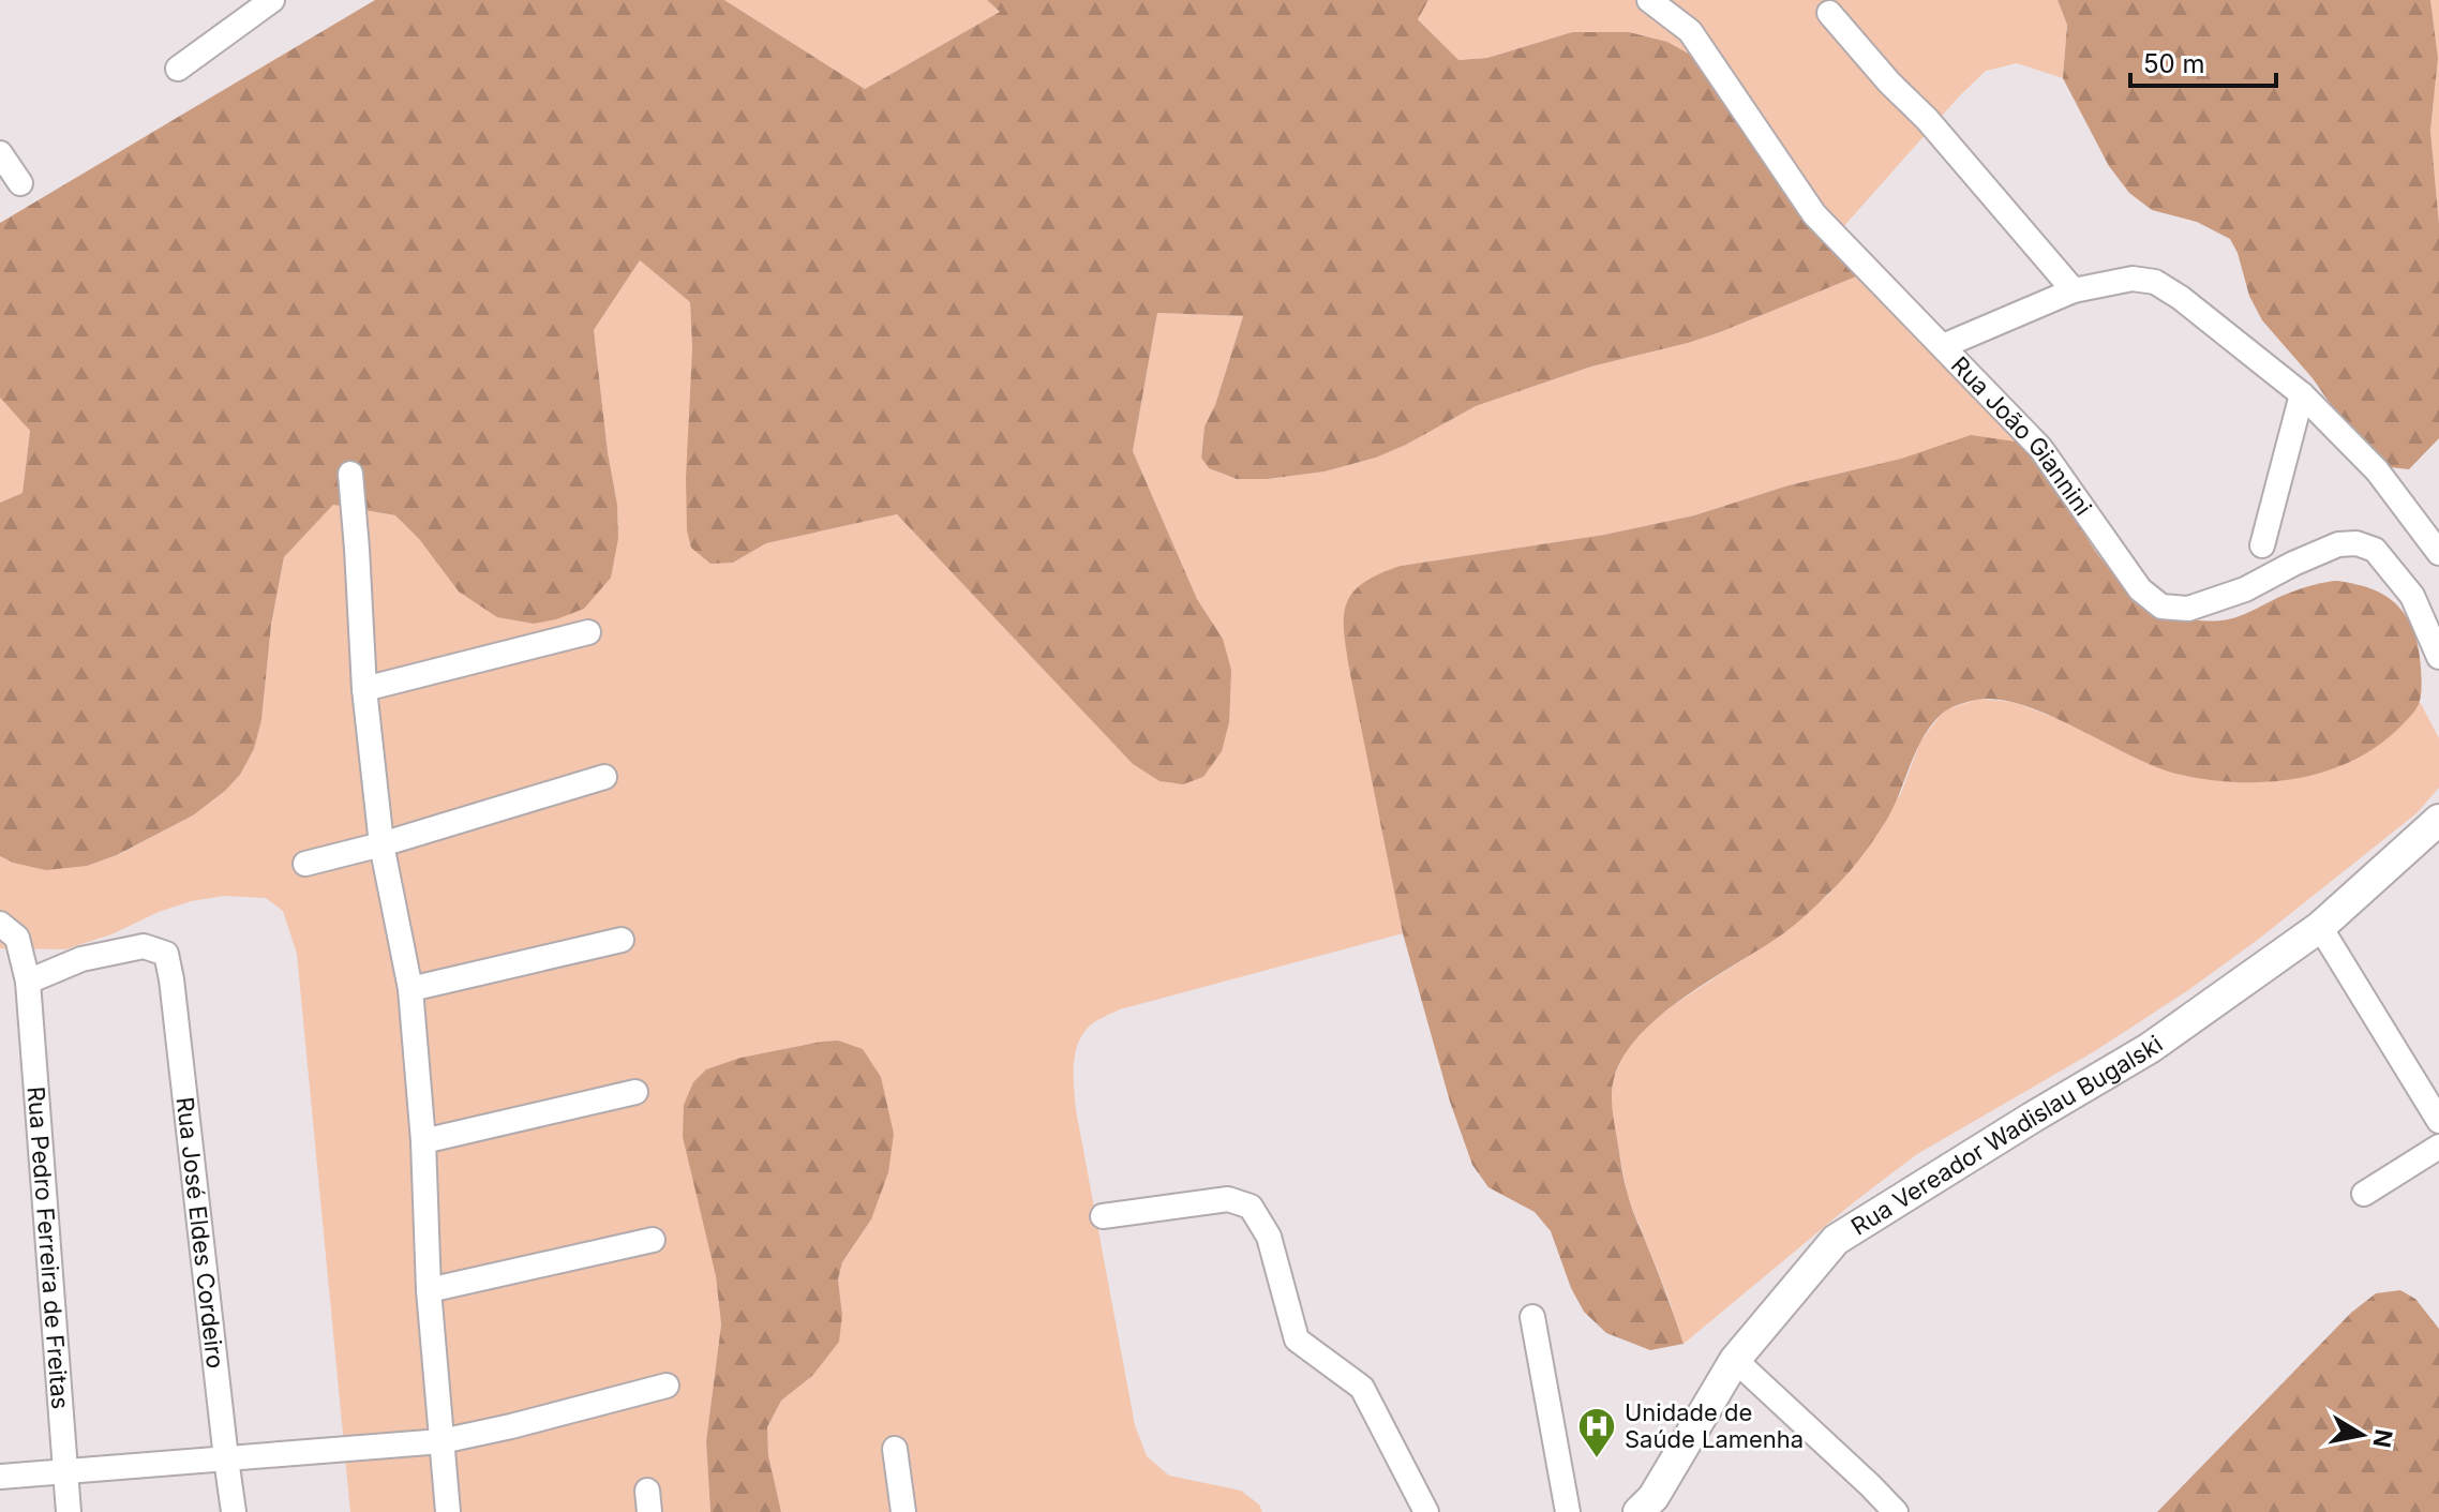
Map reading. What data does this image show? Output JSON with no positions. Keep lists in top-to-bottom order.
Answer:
{
  "streets": {
    "main road": ["Rua Vereador Wadislau Bugalski"],
    "street": ["Rua João Giannini", "Rua José Eldes Cordeiro", "Rua Pedro Ferreira de Freitas"]
  },
  "crossings": [
    ["Rua José Eldes Cordeiro", "Rua Pedro Ferreira de Freitas"]
  ],
  "places": {
    "hospital": ["Unidade de Saúde Lamenha"]
  },
  "scale_bar": "50 m",
  "north": "right"
}
